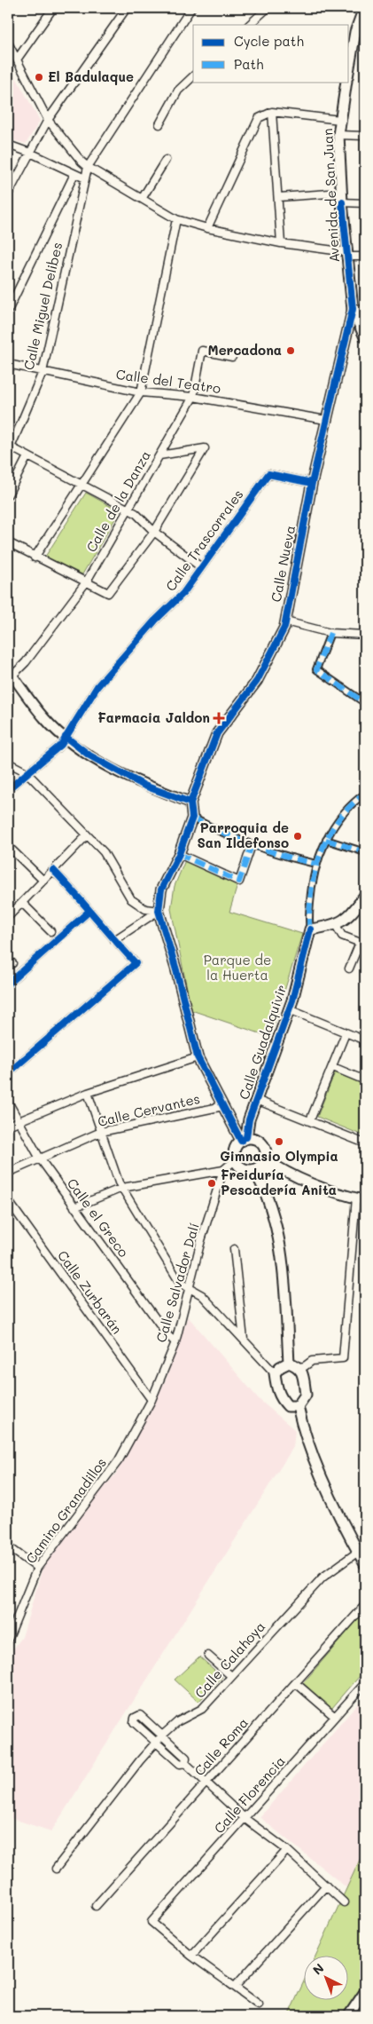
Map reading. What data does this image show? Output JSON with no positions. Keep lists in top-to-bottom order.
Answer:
{
  "streets": {
    "main road": ["Avenida de San Juan", "Calle Guadalquivir"],
    "street": [
      "Calle Miguel Delibes",
      "Calle del Teatro",
      "Calle de la Danza",
      "Calle Trascorrales",
      "Calle Nueva",
      "Calle Cervantes",
      "Calle el Greco",
      "Calle Salvador Dalí",
      "Calle Zurbarán",
      "Camino Granadillos",
      "Calle Calahoya",
      "Calle Roma",
      "Calle Florencia"
    ]
  },
  "crossings": [
    ["Avenida de San Juan", "Calle Nueva"],
    ["Calle Miguel Delibes", "Calle del Teatro"],
    ["Calle del Teatro", "Calle de la Danza"],
    ["Calle del Teatro", "Calle Nueva"],
    ["Calle Trascorrales", "Calle Nueva"],
    ["Calle Cervantes", "Calle el Greco"],
    ["Calle el Greco", "Calle Salvador Dalí"],
    ["Calle Salvador Dalí", "Calle Zurbarán"],
    ["Calle Salvador Dalí", "Camino Granadillos"],
    ["Calle Zurbarán", "Camino Granadillos"]
  ],
  "parks": ["Parque de la Huerta"],
  "places": {
    "other": [
      "El Badulaque",
      "Mercadona",
      "Parroquia de San Ildefonso",
      "Gimnasio Olympia",
      "Freiduría Pescadería Anita"
    ],
    "health": ["Farmacia Jaldon"]
  },
  "legend": ["Cycle path", "Path"],
  "north": "top left"
}
